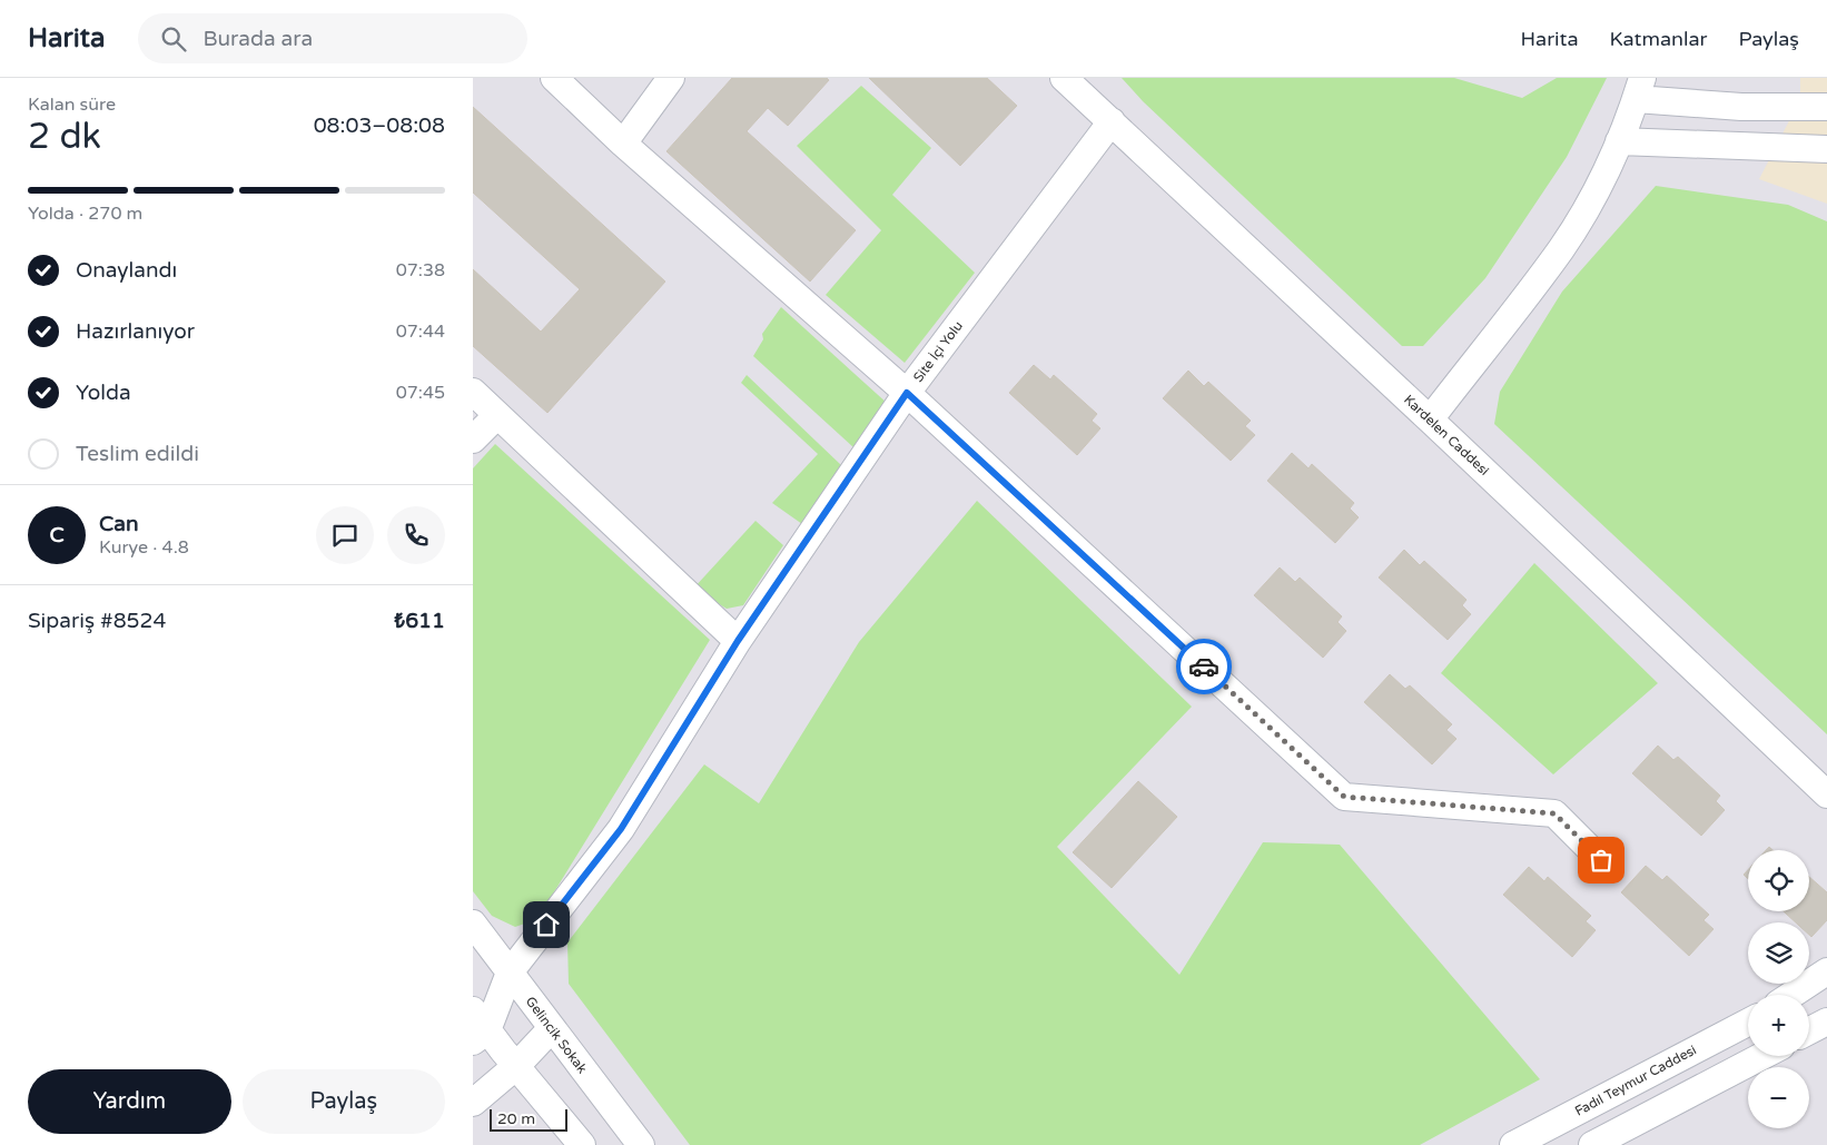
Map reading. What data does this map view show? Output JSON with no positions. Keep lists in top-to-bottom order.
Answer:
{
  "streets": {
    "street": [
      "Site İçi Yolu",
      "Kardelen Caddesi",
      "Gelincik Sokak",
      "Fadıl Teymur Caddesi"
    ]
  },
  "crossings": [
    ["Site İçi Yolu", "Kardelen Caddesi"],
    ["Site İçi Yolu", "Gelincik Sokak"]
  ],
  "scale_bar": "20 m",
  "page": {
    "header": "Harita",
    "search": "Burada ara",
    "nav": ["Harita", "Katmanlar", "Paylaş"],
    "heading": ["2 dk", "Kalan süre", "08:03–08:08"],
    "panel": [
      "Can",
      "Kurye · 4.8",
      "Sipariş #8524",
      "₺611"
    ],
    "bar": "Yolda · 270 m",
    "list": [
      ["Onaylandı", "07:38"],
      ["Hazırlanıyor", "07:44"],
      ["Yolda", "07:45"],
      "Teslim edildi"
    ],
    "round": "C",
    "map_buttons": ["+", "−"],
    "buttons": ["Yardım", "Paylaş"],
    "scale": "20 m"
  }
}
